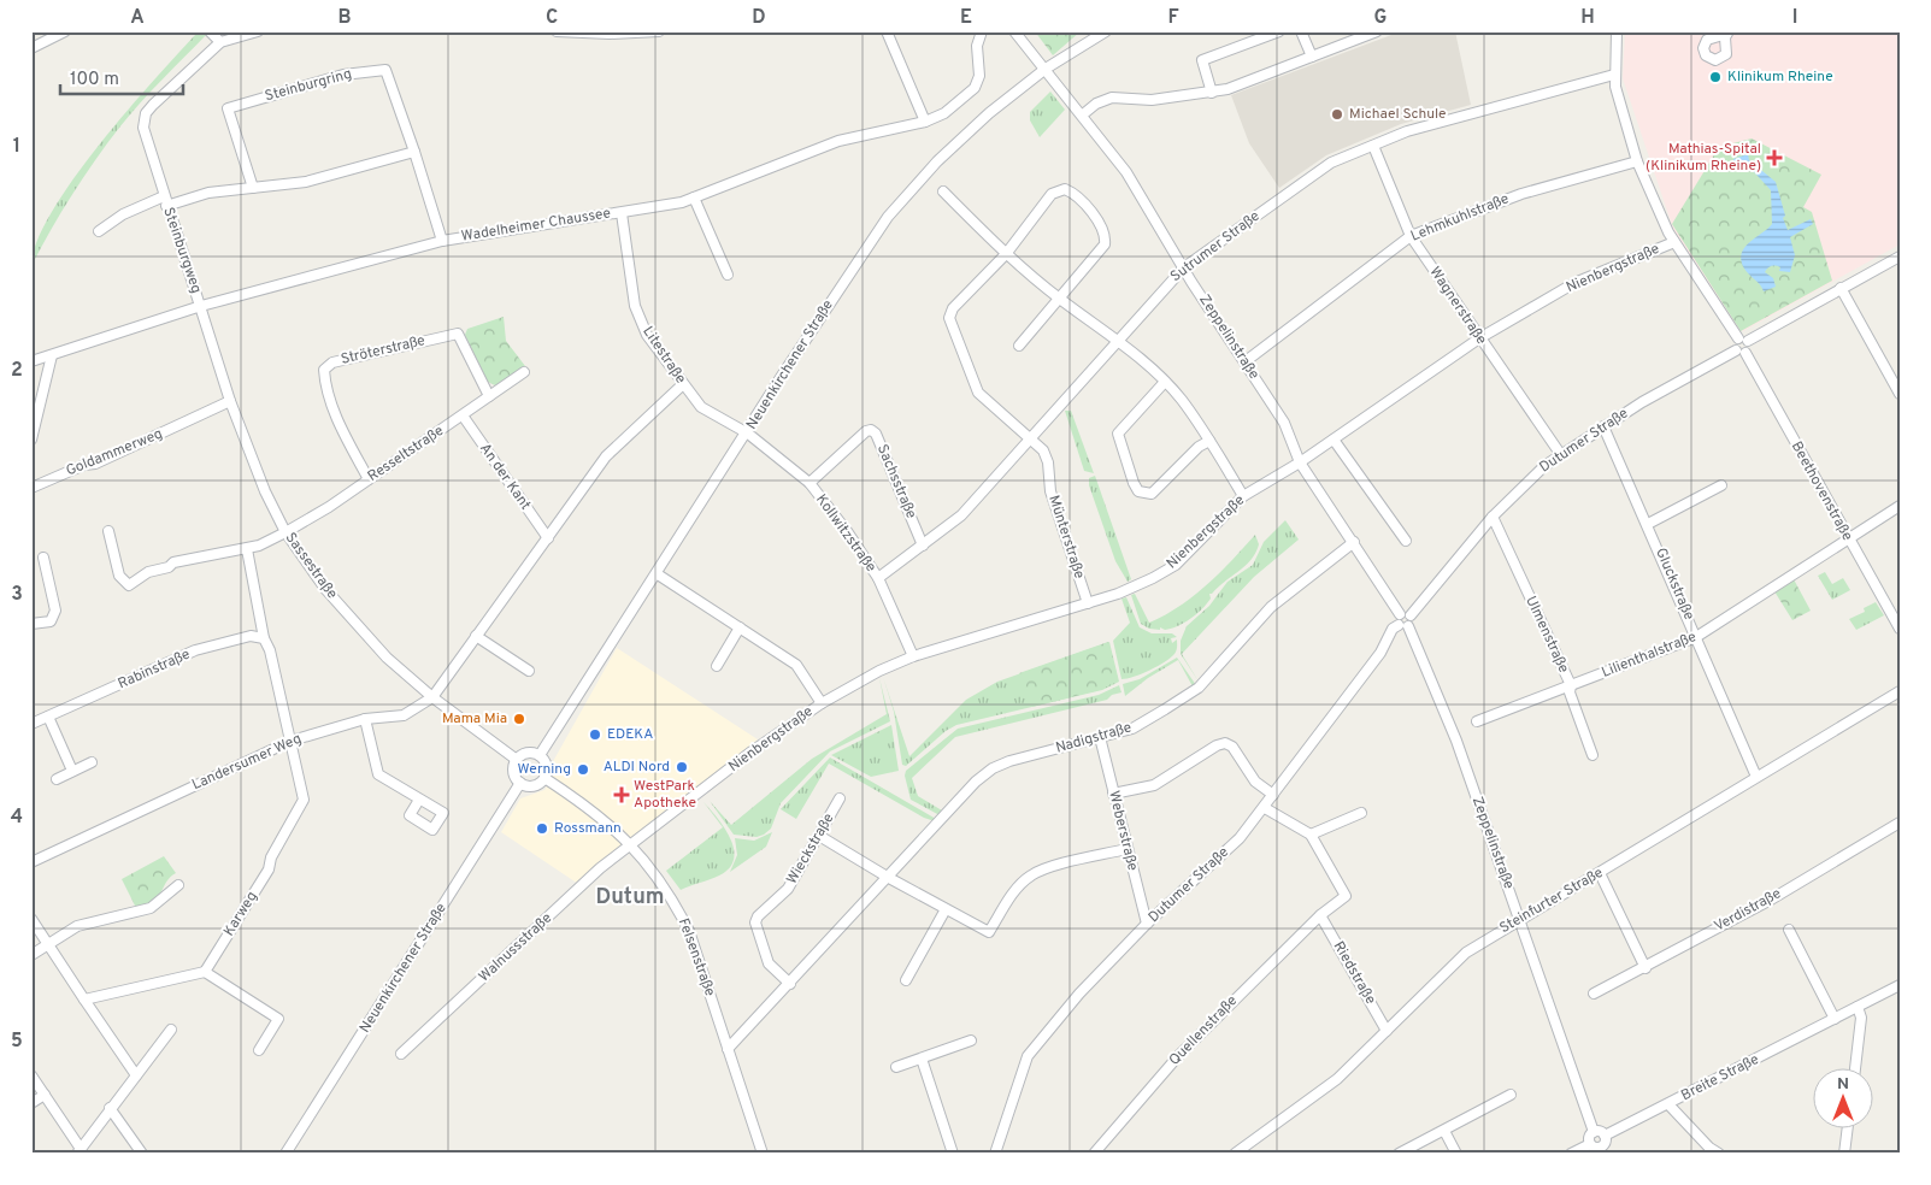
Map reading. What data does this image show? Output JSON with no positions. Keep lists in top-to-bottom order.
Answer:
{
  "streets": {
    "street": [
      "Steinburgring",
      "Lehmkuhlstraße",
      "Wadelheimer Chaussee",
      "Sutrumer Straße",
      "Steinburgweg",
      "Nienbergstraße",
      "Wagnerstraße",
      "Zeppelinstraße",
      "Ströterstraße",
      "Litestraße",
      "Neuenkirchener Straße",
      "Dutumer Straße",
      "Goldammerweg",
      "Resseltstraße",
      "An der Kant",
      "Sachsstraße",
      "Beethovenstraße",
      "Kollwitzstraße",
      "Münterstraße",
      "Sassestraße",
      "Gluckstraße",
      "Ulmenstraße",
      "Lilienthalstraße",
      "Rabinstraße",
      "Nadigstraße",
      "Landersumer Weg",
      "Weberstraße",
      "Wieckstraße",
      "Steinfurter Straße",
      "Verdistraße",
      "Karweg",
      "Walnussstraße",
      "Felsenstraße",
      "Riedstraße",
      "Quellenstraße",
      "Breite Straße"
    ]
  },
  "crossings": [
    ["Steinburgring", "Wadelheimer Chaussee"],
    ["Lehmkuhlstraße", "Wagnerstraße"],
    ["Lehmkuhlstraße", "Zeppelinstraße"],
    ["Wadelheimer Chaussee", "Steinburgweg"],
    ["Wadelheimer Chaussee", "Litestraße"],
    ["Wadelheimer Chaussee", "Sassestraße"],
    ["Sutrumer Straße", "Wagnerstraße"],
    ["Sutrumer Straße", "Zeppelinstraße"],
    ["Sutrumer Straße", "Sachsstraße"],
    ["Sutrumer Straße", "Kollwitzstraße"],
    ["Sutrumer Straße", "Münterstraße"],
    ["Steinburgweg", "Sassestraße"],
    ["Nienbergstraße", "Wagnerstraße"],
    ["Nienbergstraße", "Zeppelinstraße"],
    ["Nienbergstraße", "Kollwitzstraße"],
    ["Nienbergstraße", "Münterstraße"],
    ["Nienbergstraße", "Walnussstraße"],
    ["Nienbergstraße", "Felsenstraße"],
    ["Wagnerstraße", "Dutumer Straße"],
    ["Zeppelinstraße", "Neuenkirchener Straße"],
    ["Zeppelinstraße", "Dutumer Straße"],
    ["Zeppelinstraße", "Nadigstraße"],
    ["Zeppelinstraße", "Steinfurter Straße"],
    ["Zeppelinstraße", "Breite Straße"],
    ["Ströterstraße", "Resseltstraße"],
    ["Litestraße", "Neuenkirchener Straße"],
    ["Litestraße", "Kollwitzstraße"],
    ["Litestraße", "Landersumer Weg"],
    ["Neuenkirchener Straße", "Kollwitzstraße"],
    ["Neuenkirchener Straße", "Sassestraße"],
    ["Neuenkirchener Straße", "Felsenstraße"],
    ["Dutumer Straße", "Beethovenstraße"],
    ["Dutumer Straße", "Gluckstraße"],
    ["Dutumer Straße", "Ulmenstraße"],
    ["Dutumer Straße", "Weberstraße"],
    ["Goldammerweg", "Sassestraße"],
    ["Resseltstraße", "An der Kant"],
    ["Resseltstraße", "Sassestraße"],
    ["An der Kant", "Landersumer Weg"],
    ["Sachsstraße", "Kollwitzstraße"],
    ["Beethovenstraße", "Lilienthalstraße"],
    ["Sassestraße", "Landersumer Weg"],
    ["Sassestraße", "Felsenstraße"],
    ["Gluckstraße", "Lilienthalstraße"],
    ["Gluckstraße", "Steinfurter Straße"],
    ["Ulmenstraße", "Lilienthalstraße"],
    ["Nadigstraße", "Weberstraße"],
    ["Nadigstraße", "Wieckstraße"],
    ["Nadigstraße", "Felsenstraße"],
    ["Landersumer Weg", "Karweg"],
    ["Steinfurter Straße", "Riedstraße"],
    ["Walnussstraße", "Felsenstraße"],
    ["Riedstraße", "Quellenstraße"]
  ],
  "districts": ["Dutum"],
  "places": {
    "other": [
      "Klinikum Rheine",
      "Michael Schule",
      "Mama Mia",
      "EDEKA",
      "ALDI Nord",
      "Werning",
      "Rossmann"
    ],
    "health": ["Mathias-Spital (Klinikum Rheine)", "WestPark Apotheke"]
  },
  "scale_bar": "100 m",
  "north": "top",
  "grid": {
    "columns": [
      "A",
      "B",
      "C",
      "D",
      "E",
      "F",
      "G",
      "H",
      "I"
    ],
    "rows": [
      "1",
      "2",
      "3",
      "4",
      "5"
    ]
  }
}
